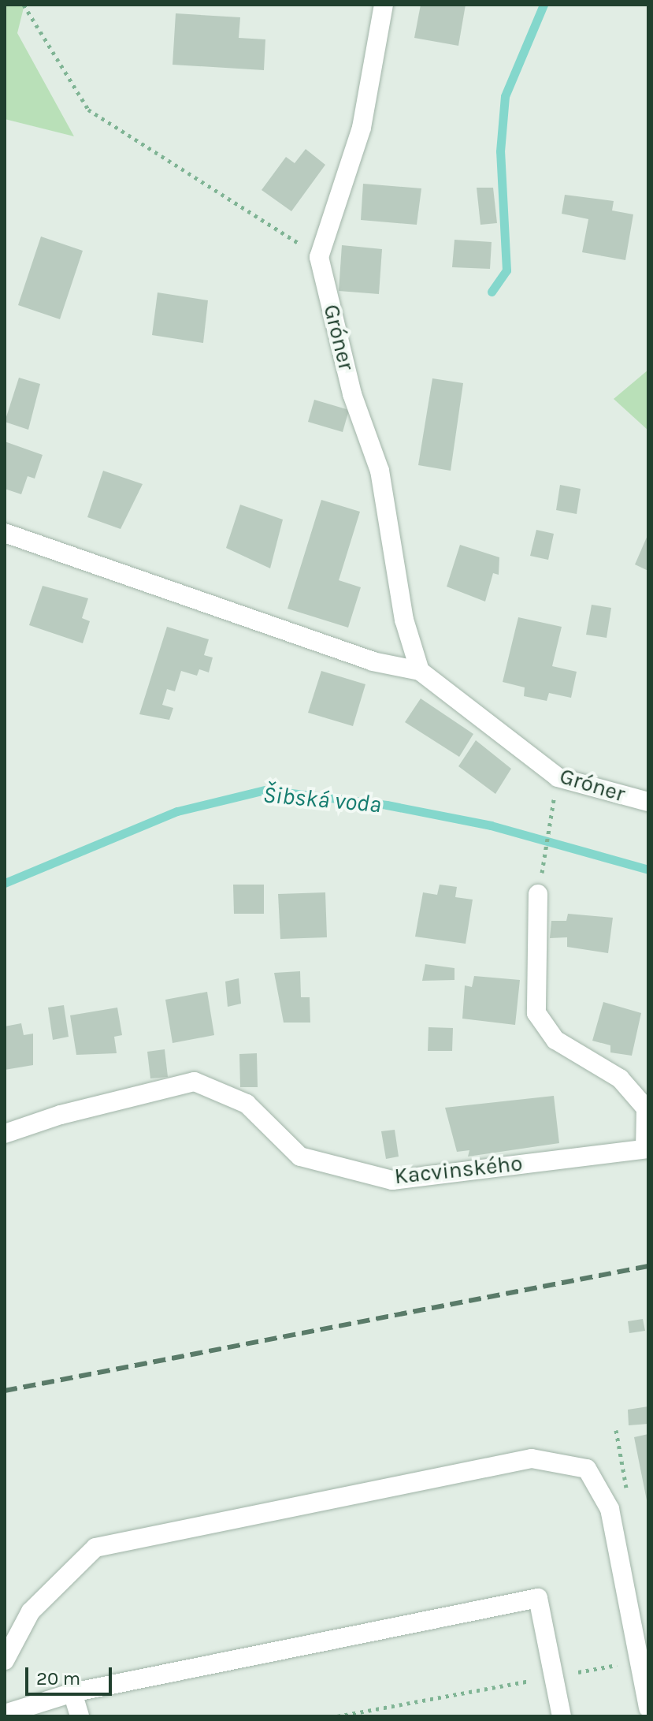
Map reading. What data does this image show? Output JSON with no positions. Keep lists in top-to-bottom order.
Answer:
{
  "streets": {
    "street": ["Gróner", "Kacvinského"]
  },
  "water": ["Šibská voda"],
  "scale_bar": "20 m"
}
